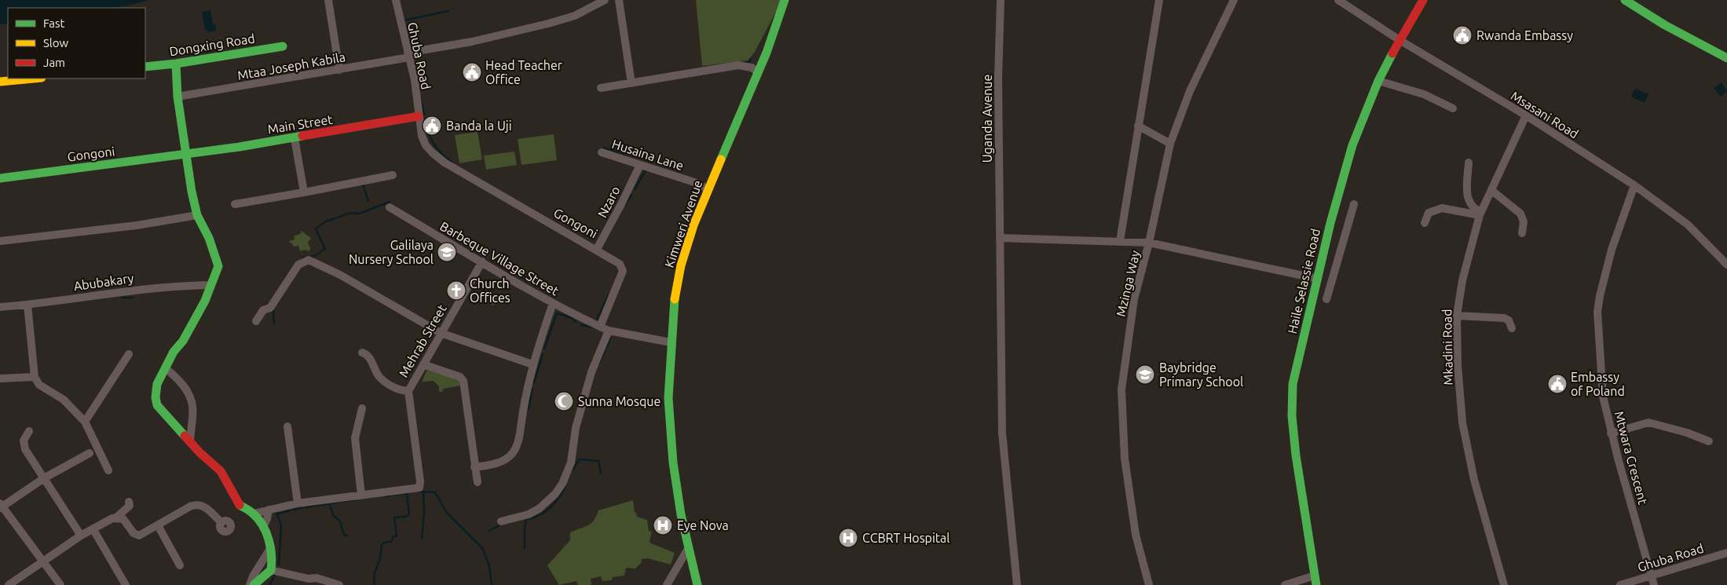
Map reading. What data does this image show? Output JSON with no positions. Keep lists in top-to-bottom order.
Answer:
{
  "streets": {
    "street": [
      "Dongxing Road",
      "Ghuba Road",
      "Mtaa Joseph Kabila",
      "Msasani Road",
      "Uganda Avenue",
      "Main Street",
      "Gongoni",
      "Husaina Lane",
      "Nzaro",
      "Kimweri Avenue",
      "Barbeque Village Street",
      "Haile Selassie Road",
      "Abubakary",
      "Mzinga Way",
      "Mehrab Street",
      "Mkadini Road",
      "Mtwara Crescent"
    ]
  },
  "crossings": [
    ["Ghuba Road", "Mtaa Joseph Kabila"],
    ["Ghuba Road", "Main Street"],
    ["Ghuba Road", "Gongoni"],
    ["Ghuba Road", "Mtwara Crescent"],
    ["Msasani Road", "Haile Selassie Road"],
    ["Msasani Road", "Mkadini Road"],
    ["Msasani Road", "Mtwara Crescent"],
    ["Main Street", "Gongoni"],
    ["Gongoni", "Nzaro"],
    ["Gongoni", "Barbeque Village Street"],
    ["Husaina Lane", "Nzaro"],
    ["Husaina Lane", "Kimweri Avenue"],
    ["Barbeque Village Street", "Mehrab Street"]
  ],
  "places": {
    "public building": [
      "Rwanda Embassy",
      "Head Teacher Office",
      "Banda la Uji",
      "Embassy of Poland"
    ],
    "school or university": ["Galilaya Nursery School", "Baybridge Primary School"],
    "church": ["Church Offices"],
    "mosque": ["Sunna Mosque"],
    "hospital": ["Eye Nova", "CCBRT Hospital"]
  },
  "legend": ["Fast", "Slow", "Jam"]
}
